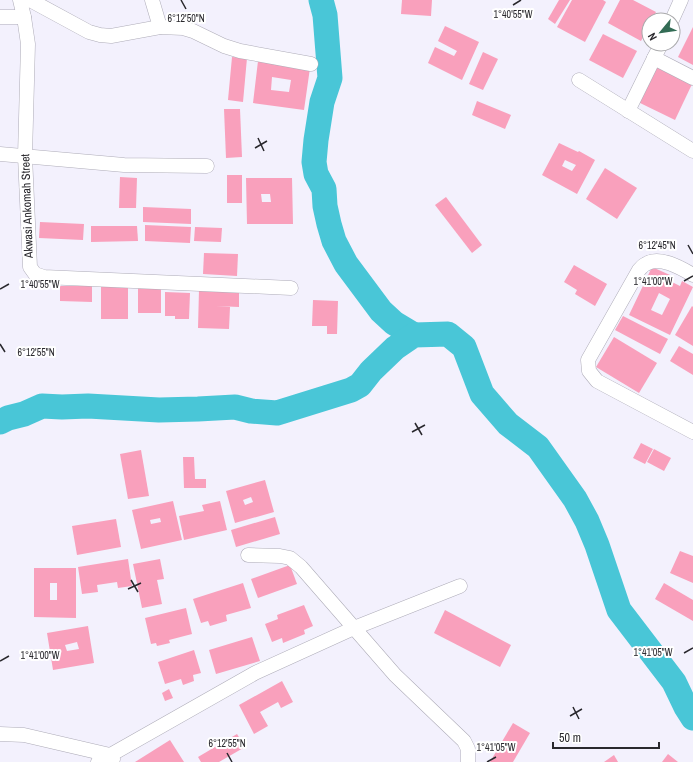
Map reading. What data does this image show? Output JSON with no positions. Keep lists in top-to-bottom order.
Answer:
{
  "streets": {
    "street": ["Akwasi Ankomah Street"]
  },
  "scale_bar": "50 m",
  "north": "bottom left",
  "coordinates": [
    "1°40'55\"W",
    "6°12'50\"N",
    "6°12'45\"N",
    "1°41'00\"W",
    "6°12'55\"N",
    "1°41'05\"W"
  ]
}
